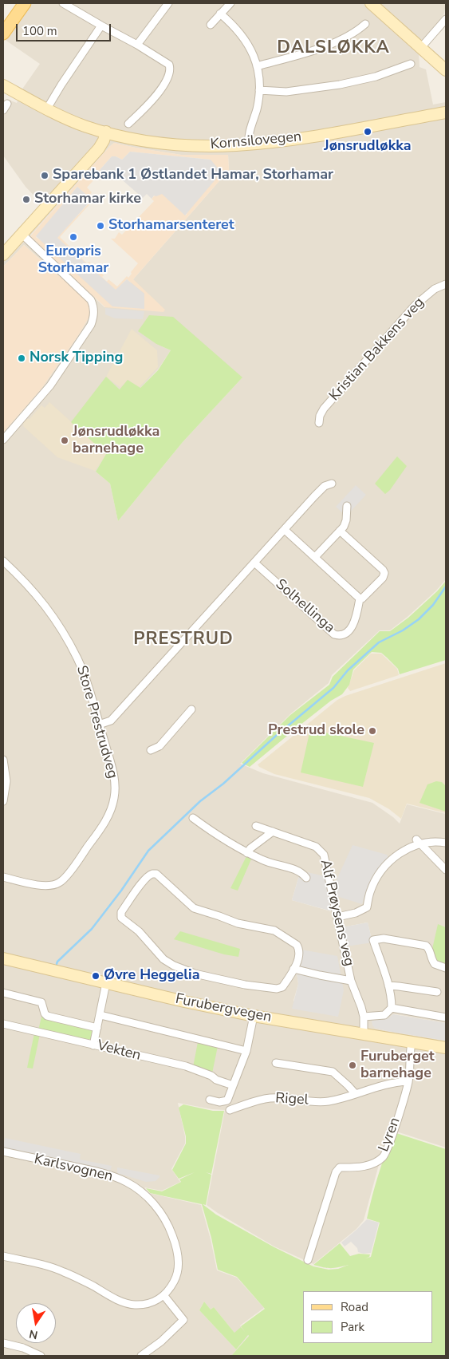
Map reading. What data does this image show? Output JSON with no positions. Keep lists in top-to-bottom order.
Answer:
{
  "streets": {
    "main road": ["Kornsilovegen", "Furubergvegen"],
    "street": [
      "Kristian Bakkens veg",
      "Solhellinga",
      "Store Prestrudveg",
      "Alf Prøysens veg",
      "Vekten",
      "Rigel",
      "Lyren",
      "Karlsvognen"
    ]
  },
  "crossings": [
    ["Alf Prøysens veg", "Furubergvegen"],
    ["Furubergvegen", "Lyren"],
    ["Rigel", "Lyren"]
  ],
  "districts": ["DALSLØKKA", "PRESTRUD"],
  "places": [
    "Jønsrudløkka",
    "Sparebank 1 Østlandet Hamar, Storhamar",
    "Storhamar kirke",
    "Storhamarsenteret",
    "Europris Storhamar",
    "Norsk Tipping",
    "Jønsrudløkka barnehage",
    "Prestrud skole",
    "Øvre Heggelia",
    "Furuberget barnehage"
  ],
  "legend": ["Road", "Park"],
  "scale_bar": "100 m",
  "north": "bottom"
}
